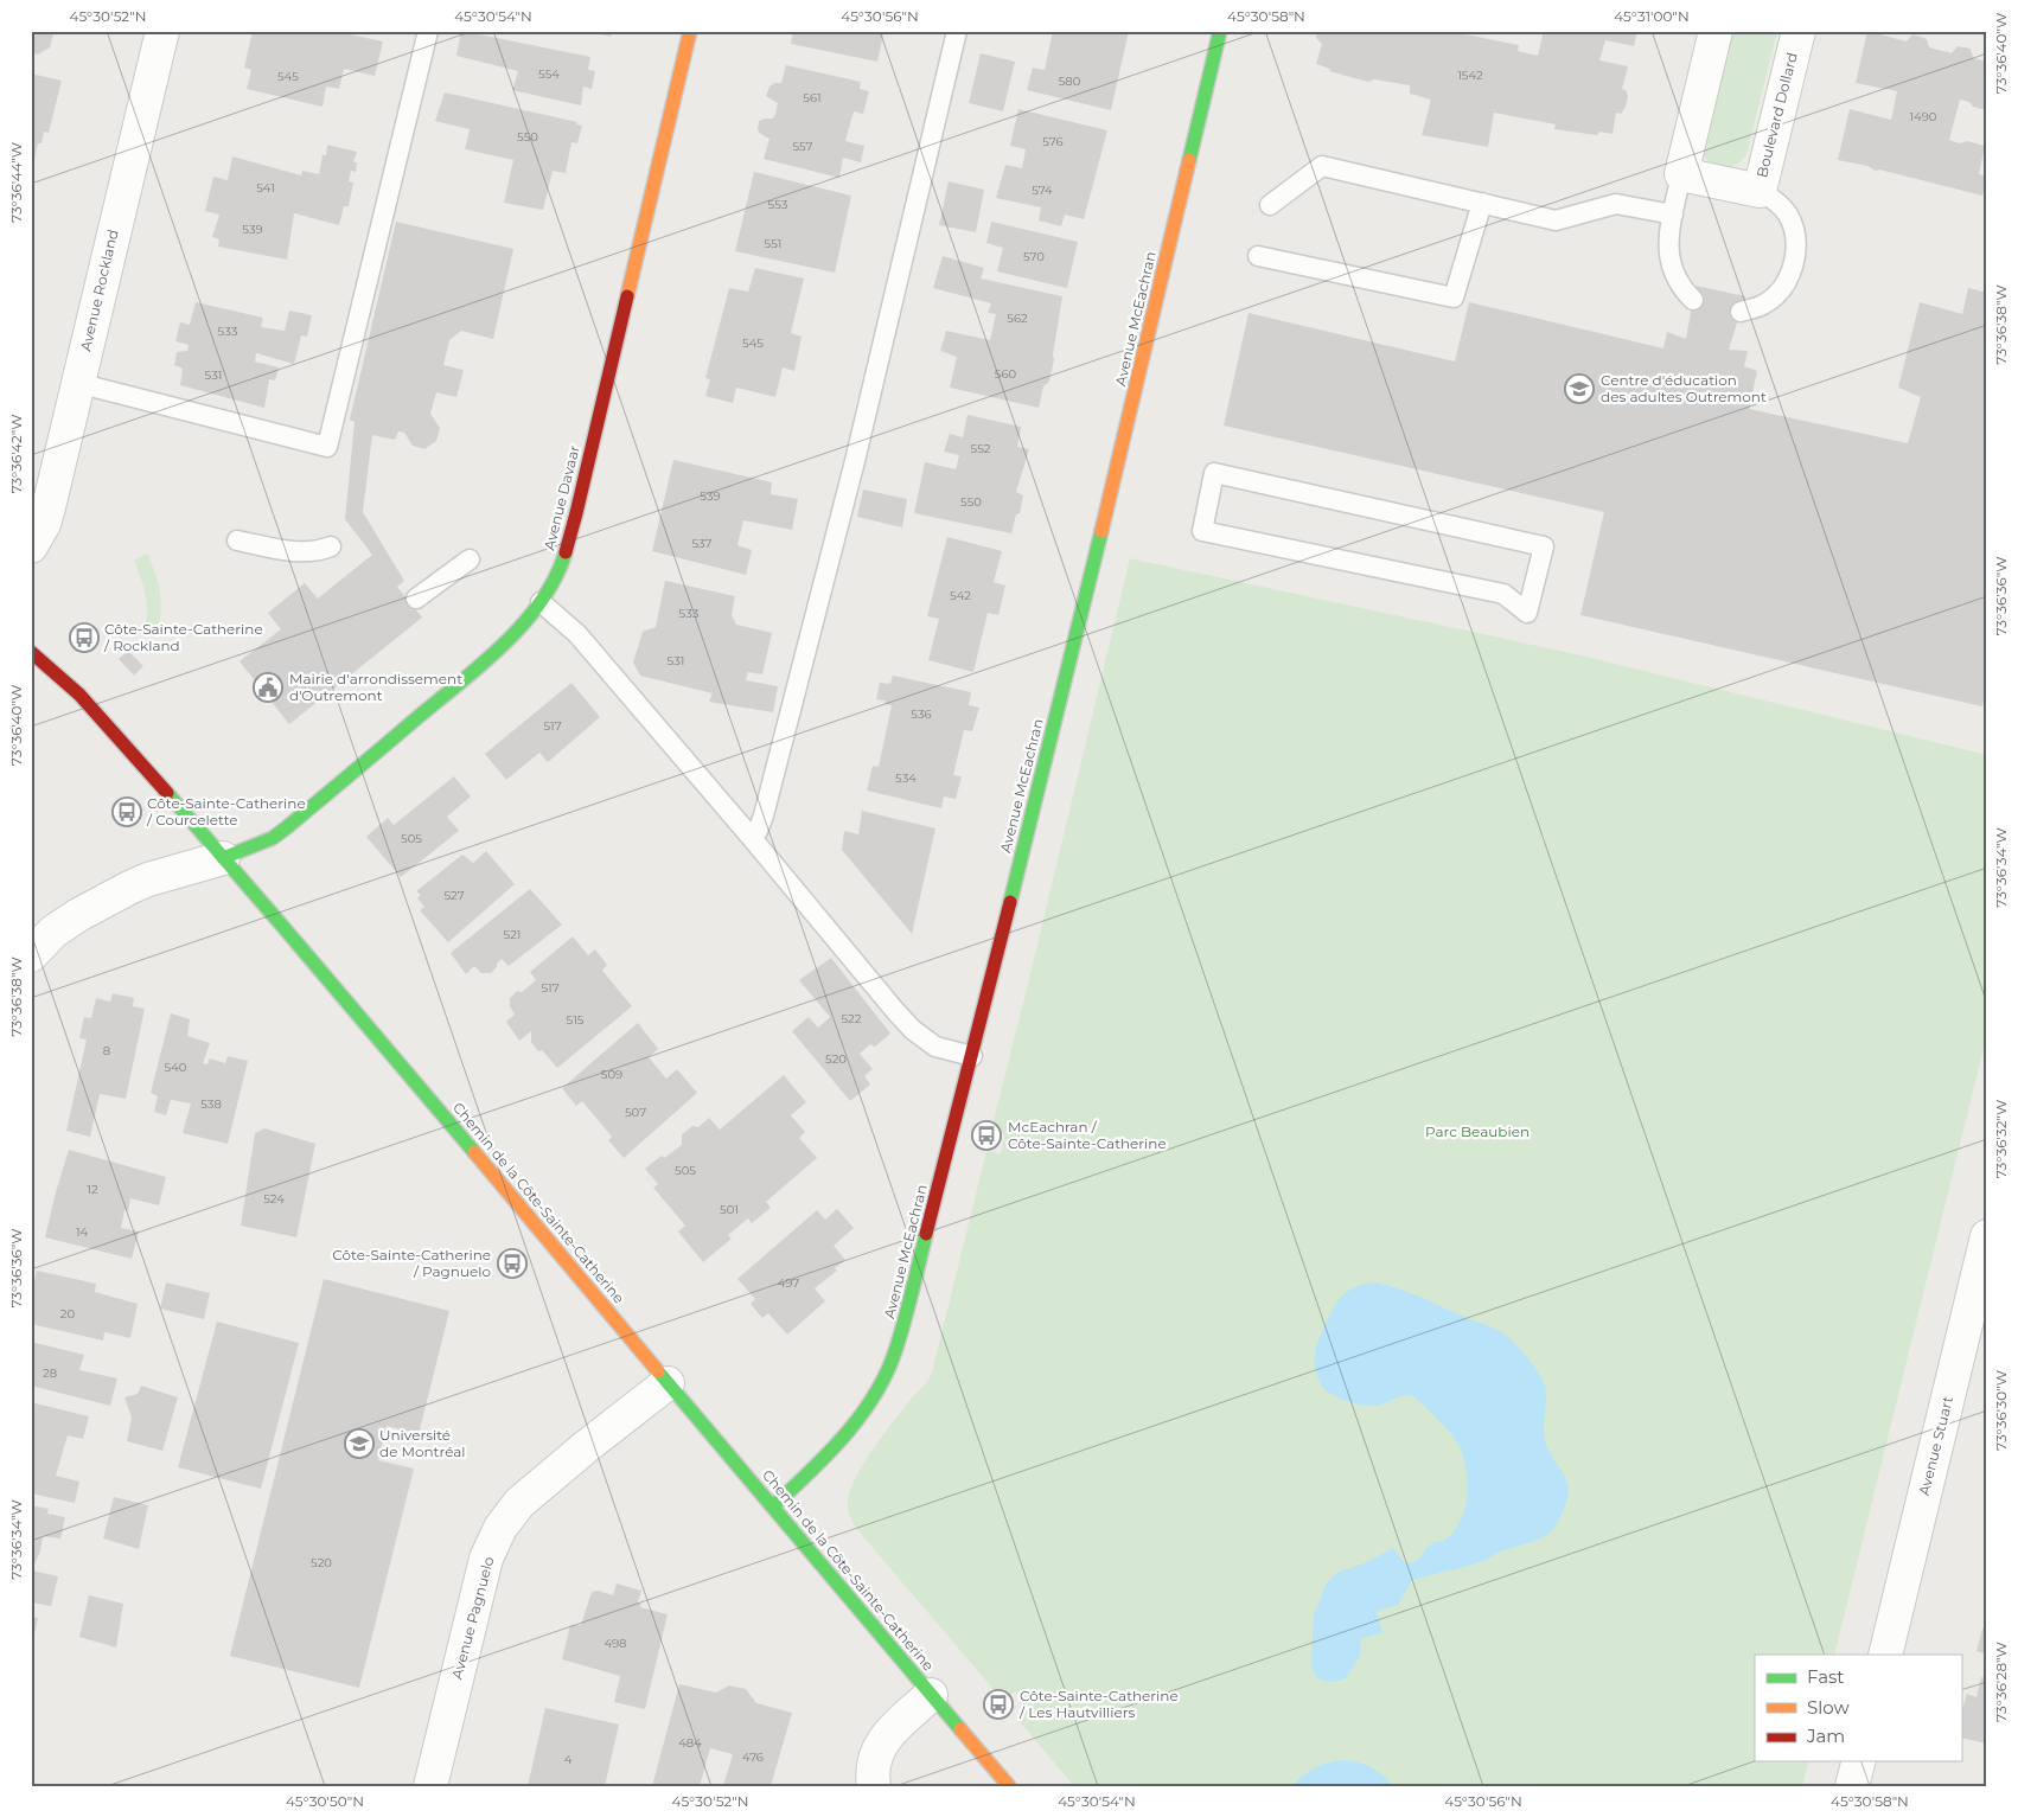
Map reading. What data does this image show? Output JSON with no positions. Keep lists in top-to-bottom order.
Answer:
{
  "streets": {
    "street": [
      "Boulevard Dollard",
      "Avenue Rockland",
      "Avenue McEachran",
      "Avenue Davaar",
      "Chemin de la Côte-Sainte-Catherine",
      "Avenue Stuart",
      "Avenue Pagnuelo"
    ]
  },
  "crossings": [
    ["Avenue McEachran", "Chemin de la Côte-Sainte-Catherine"],
    ["Avenue Davaar", "Chemin de la Côte-Sainte-Catherine"],
    ["Chemin de la Côte-Sainte-Catherine", "Avenue Pagnuelo"]
  ],
  "parks": ["Parc Beaubien"],
  "places": {
    "school or university": ["Centre d'éducation des adultes Outremont", "Université de Montréal"],
    "bus stop": [
      "Côte-Sainte-Catherine / Rockland",
      "Côte-Sainte-Catherine / Courcelette",
      "McEachran / Côte-Sainte-Catherine",
      "Côte-Sainte-Catherine / Pagnuelo",
      "Côte-Sainte-Catherine / Les Hautvilliers"
    ],
    "public building": ["Mairie d'arrondissement d'Outremont"]
  },
  "house_numbers": [
    "554",
    "1542",
    "545",
    "580",
    "561",
    "1490",
    "550",
    "576",
    "557",
    "541",
    "574",
    "553",
    "539",
    "551",
    "570",
    "562",
    "533",
    "545",
    "560",
    "531",
    "552",
    "539",
    "550",
    "537",
    "542",
    "533",
    "531",
    "536",
    "517",
    "534",
    "505",
    "527",
    "521",
    "517",
    "522",
    "515",
    "8",
    "520",
    "540",
    "509",
    "538",
    "507",
    "505",
    "12",
    "524",
    "501",
    "14",
    "497",
    "20",
    "28",
    "520",
    "498",
    "484",
    "476",
    "4"
  ],
  "legend": ["Fast", "Slow", "Jam"],
  "coordinates": [
    "45°30'52\"N",
    "45°30'54\"N",
    "45°30'56\"N",
    "45°30'58\"N",
    "45°31'00\"N",
    "73°36'40\"W",
    "73°36'44\"W",
    "73°36'38\"W",
    "73°36'42\"W",
    "73°36'36\"W",
    "73°36'34\"W",
    "73°36'32\"W",
    "73°36'30\"W",
    "73°36'28\"W",
    "45°30'50\"N"
  ]
}
